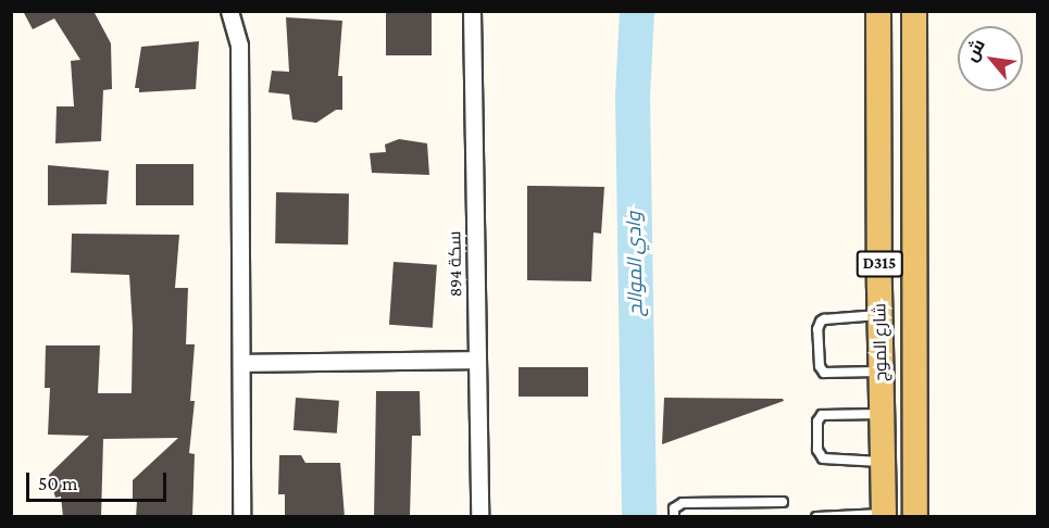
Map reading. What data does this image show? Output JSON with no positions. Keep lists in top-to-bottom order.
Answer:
{
  "streets": {
    "main road": ["D315", "شارع الموج"],
    "street": ["سكة 894"]
  },
  "water": ["وادي الموالح"],
  "scale_bar": "50 m",
  "north": "top left"
}
